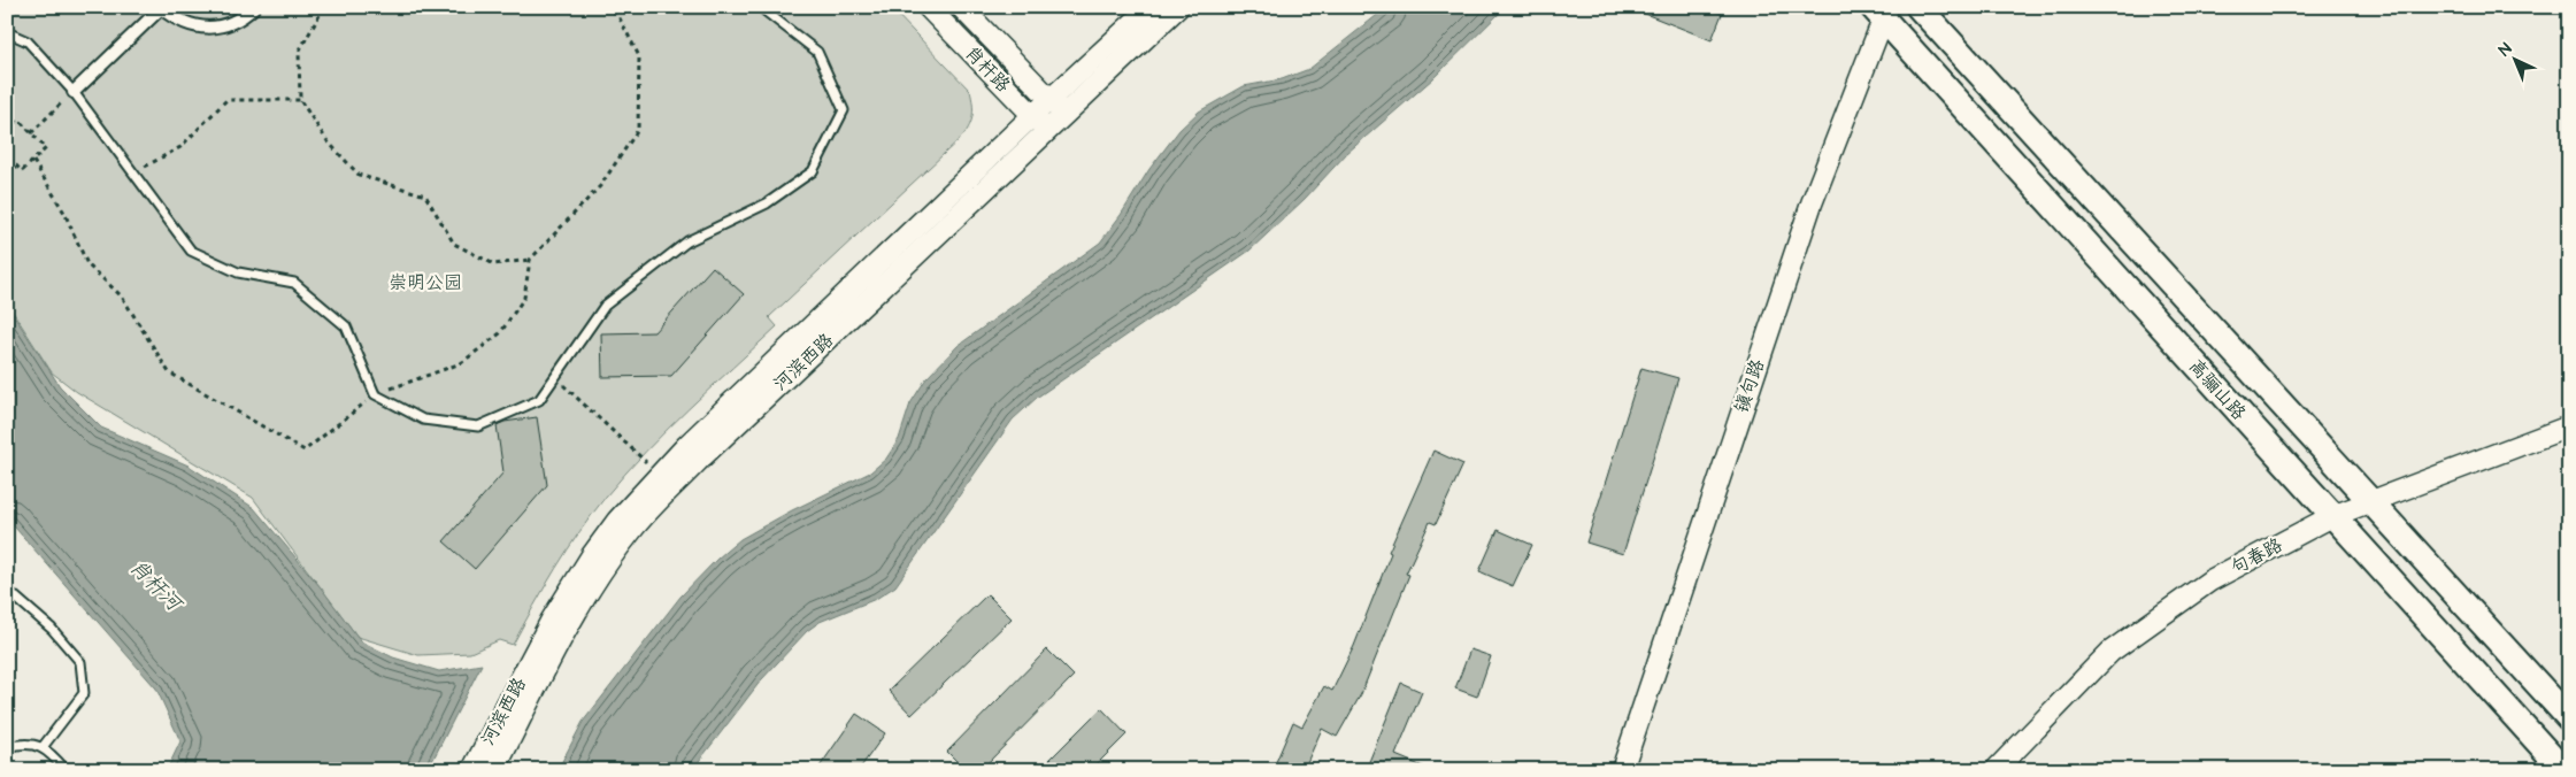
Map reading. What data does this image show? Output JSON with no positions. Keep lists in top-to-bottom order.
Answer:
{
  "streets": {
    "main road": ["高骊山路"],
    "street": [
      "肖杆路",
      "河滨西路",
      "镇句路",
      "句春路"
    ]
  },
  "crossings": [
    ["肖杆路", "河滨西路"],
    ["镇句路", "高骊山路"],
    ["高骊山路", "句春路"]
  ],
  "water": ["肖杆河"],
  "parks": ["崇明公园"],
  "north": "top left"
}
